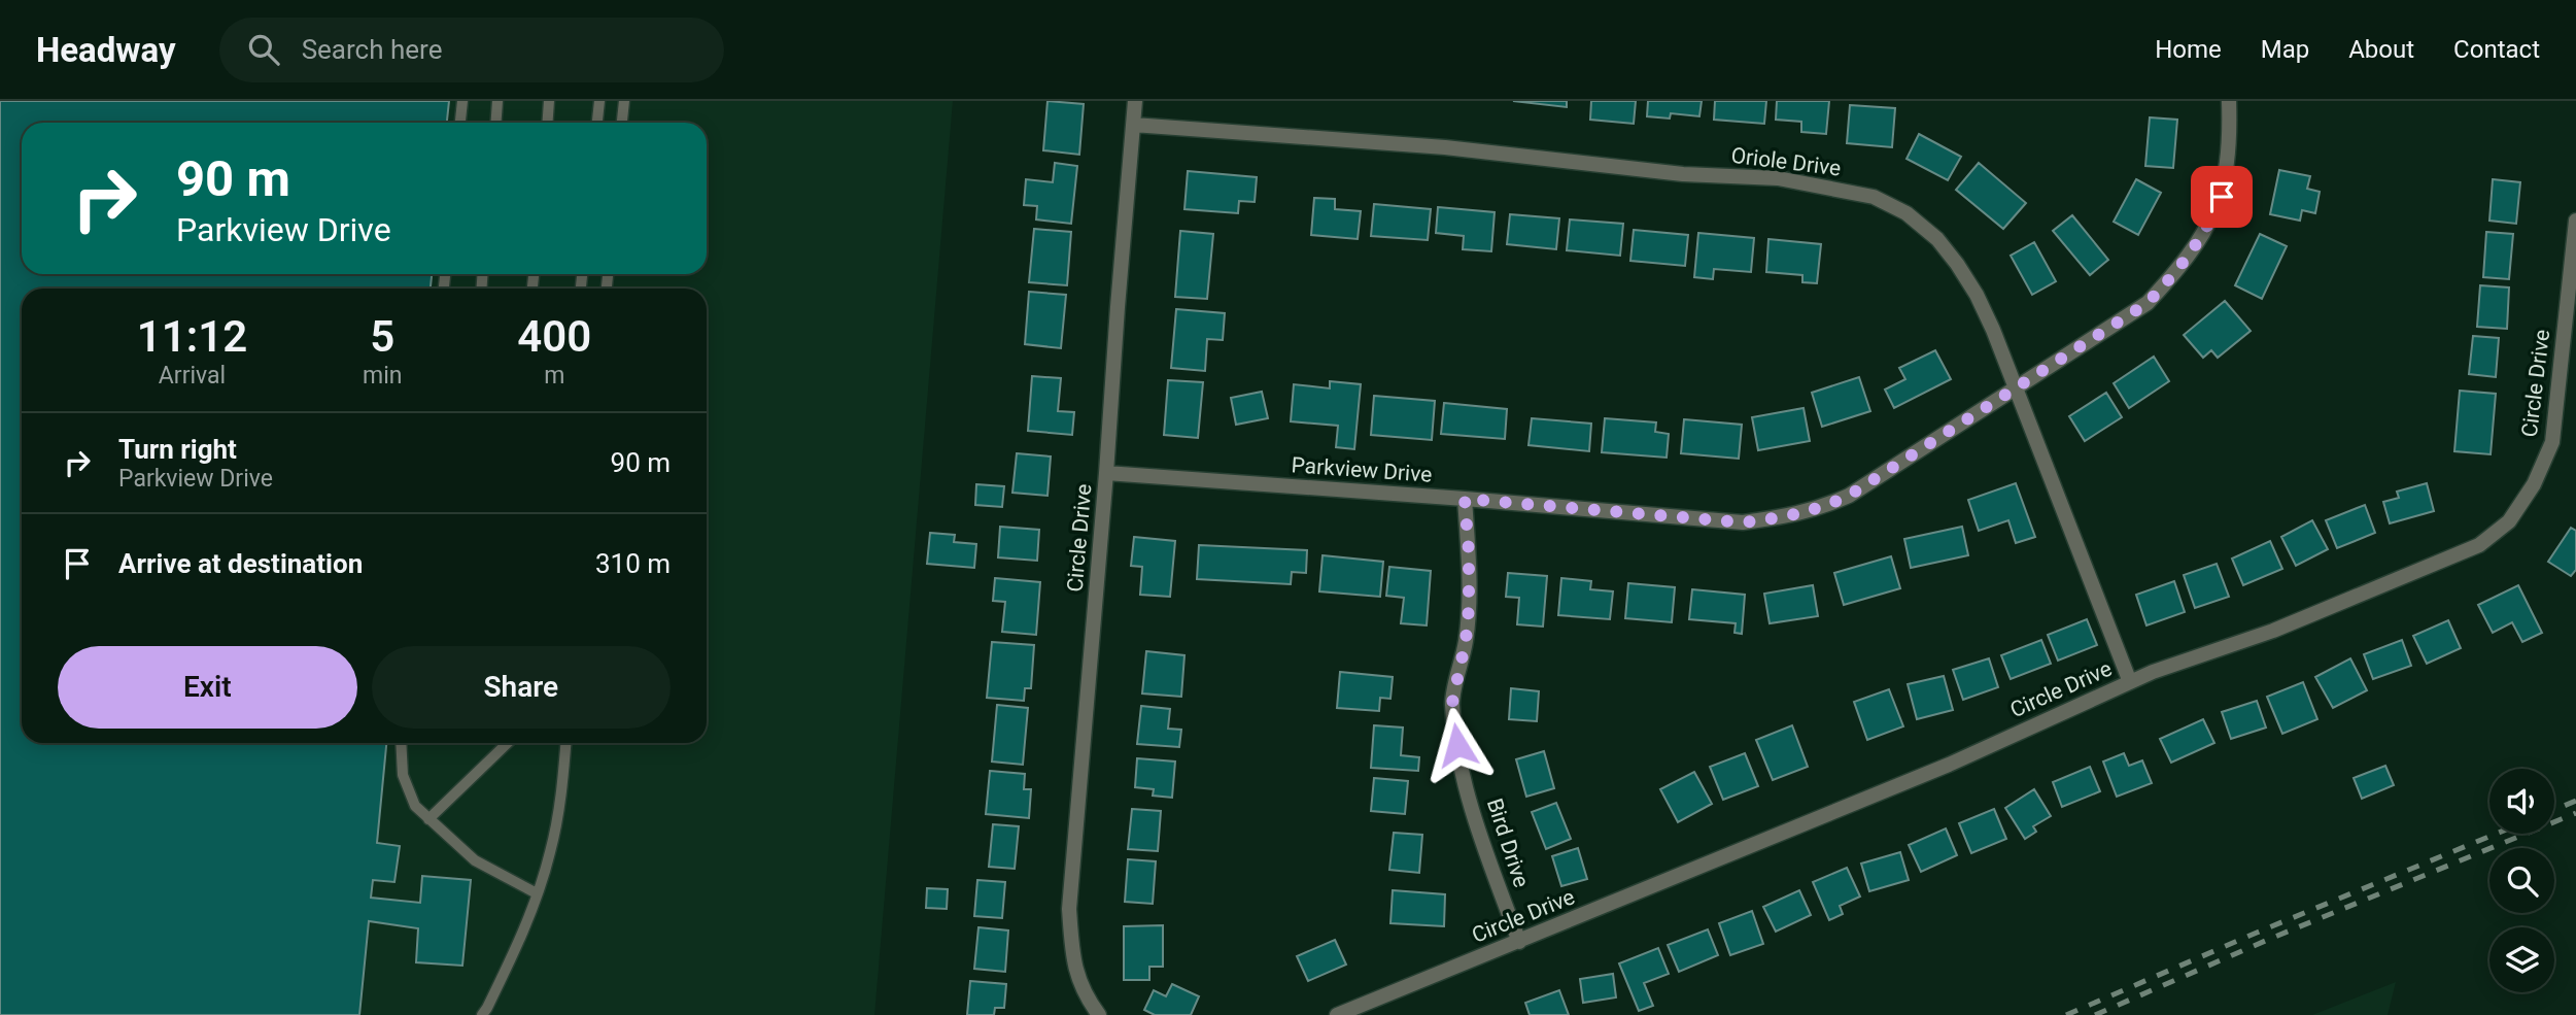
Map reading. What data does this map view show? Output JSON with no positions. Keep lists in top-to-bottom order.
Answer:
{
  "streets": {
    "street": [
      "Oriole Drive",
      "Circle Drive",
      "Parkview Drive",
      "Bird Drive"
    ]
  },
  "crossings": [
    ["Oriole Drive", "Circle Drive"],
    ["Oriole Drive", "Parkview Drive"],
    ["Circle Drive", "Parkview Drive"],
    ["Circle Drive", "Bird Drive"],
    ["Parkview Drive", "Bird Drive"]
  ],
  "page": {
    "header": "Headway",
    "search": "Search here",
    "nav": [
      "Home",
      "Map",
      "About",
      "Contact"
    ],
    "turn": ["90 m", "Parkview Drive"],
    "eta": [
      "11:12",
      "Arrival",
      "5",
      "min",
      "400",
      "m"
    ],
    "list": [
      {
        "name": "Turn right",
        "note": "Parkview Drive",
        "value": "90 m"
      },
      {
        "name": "Arrive at destination",
        "value": "310 m"
      }
    ],
    "buttons": ["Exit", "Share"]
  }
}
